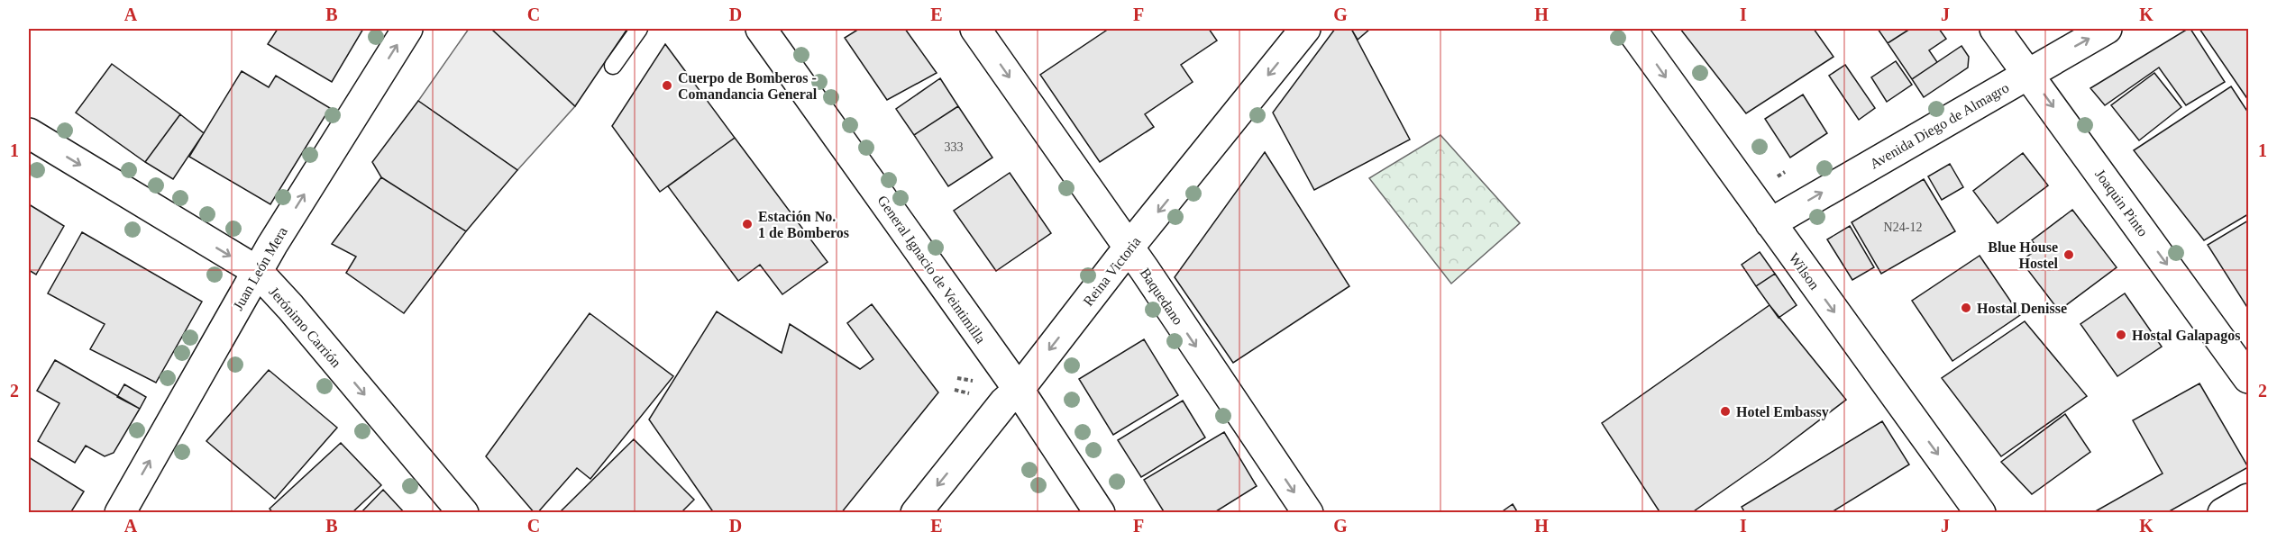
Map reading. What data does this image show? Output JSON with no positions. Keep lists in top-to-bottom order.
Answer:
{
  "streets": {
    "street": [
      "Avenida Diego de Almagro",
      "Joaquin Pinto",
      "Juan León Mera",
      "General Ignacio de Veintimilla",
      "Reina Victoria",
      "Wilson",
      "Baquedano",
      "Jerónimo Carrión"
    ]
  },
  "crossings": [
    ["Avenida Diego de Almagro", "Joaquin Pinto"],
    ["Avenida Diego de Almagro", "Wilson"],
    ["Juan León Mera", "Jerónimo Carrión"],
    ["General Ignacio de Veintimilla", "Reina Victoria"],
    ["Reina Victoria", "Baquedano"]
  ],
  "one_way": [
    "Avenida Diego de Almagro",
    "Joaquin Pinto",
    "Juan León Mera",
    "Reina Victoria",
    "Wilson",
    "Baquedano",
    "Jerónimo Carrión"
  ],
  "places": [
    "Cuerpo de Bomberos - Comandancia General",
    "Estación No. 1 de Bomberos",
    "Blue House Hostel",
    "Hostal Denisse",
    "Hostal Galapagos",
    "Hotel Embassy"
  ],
  "house_numbers": ["333", "N24-12"],
  "grid": {
    "columns": [
      "A",
      "B",
      "C",
      "D",
      "E",
      "F",
      "G",
      "H",
      "I",
      "J",
      "K"
    ],
    "rows": ["1", "2"]
  }
}
